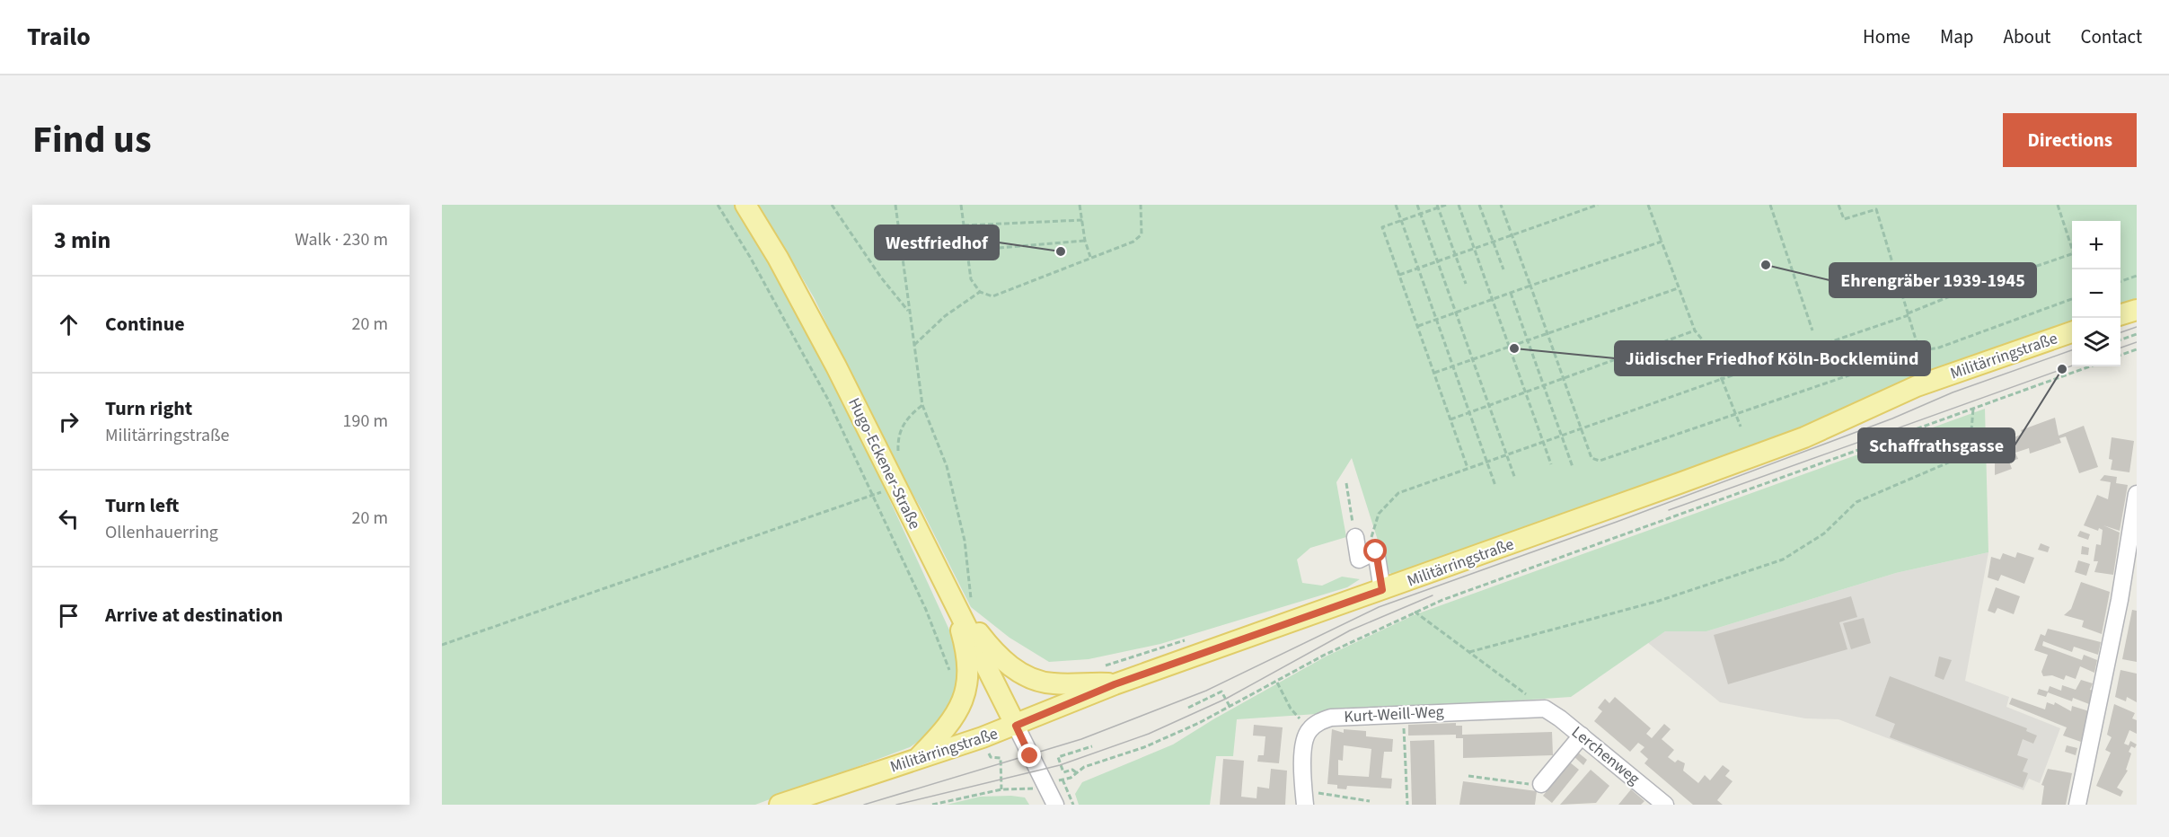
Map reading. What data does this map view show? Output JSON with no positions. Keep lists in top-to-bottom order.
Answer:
{
  "streets": {
    "main road": ["Militärringstraße", "Hugo-Eckener-Straße"],
    "street": ["Kurt-Weill-Weg", "Lerchenweg"]
  },
  "crossings": [
    ["Militärringstraße", "Hugo-Eckener-Straße"],
    ["Kurt-Weill-Weg", "Lerchenweg"]
  ],
  "places": [
    "Westfriedhof",
    "Ehrengräber 1939-1945",
    "Jüdischer Friedhof Köln-Bocklemünd",
    "Schaffrathsgasse"
  ],
  "page": {
    "header": "Trailo",
    "nav": [
      "Home",
      "Map",
      "About",
      "Contact"
    ],
    "title": "Find us",
    "buttons": "Directions",
    "heading": ["3 min", "Walk · 230 m"],
    "map_buttons": ["+", "−"],
    "list": [
      ["Continue", "20 m"],
      ["Turn right", "Militärringstraße", "190 m"],
      ["Turn left", "Ollenhauerring", "20 m"],
      "Arrive at destination"
    ]
  }
}
